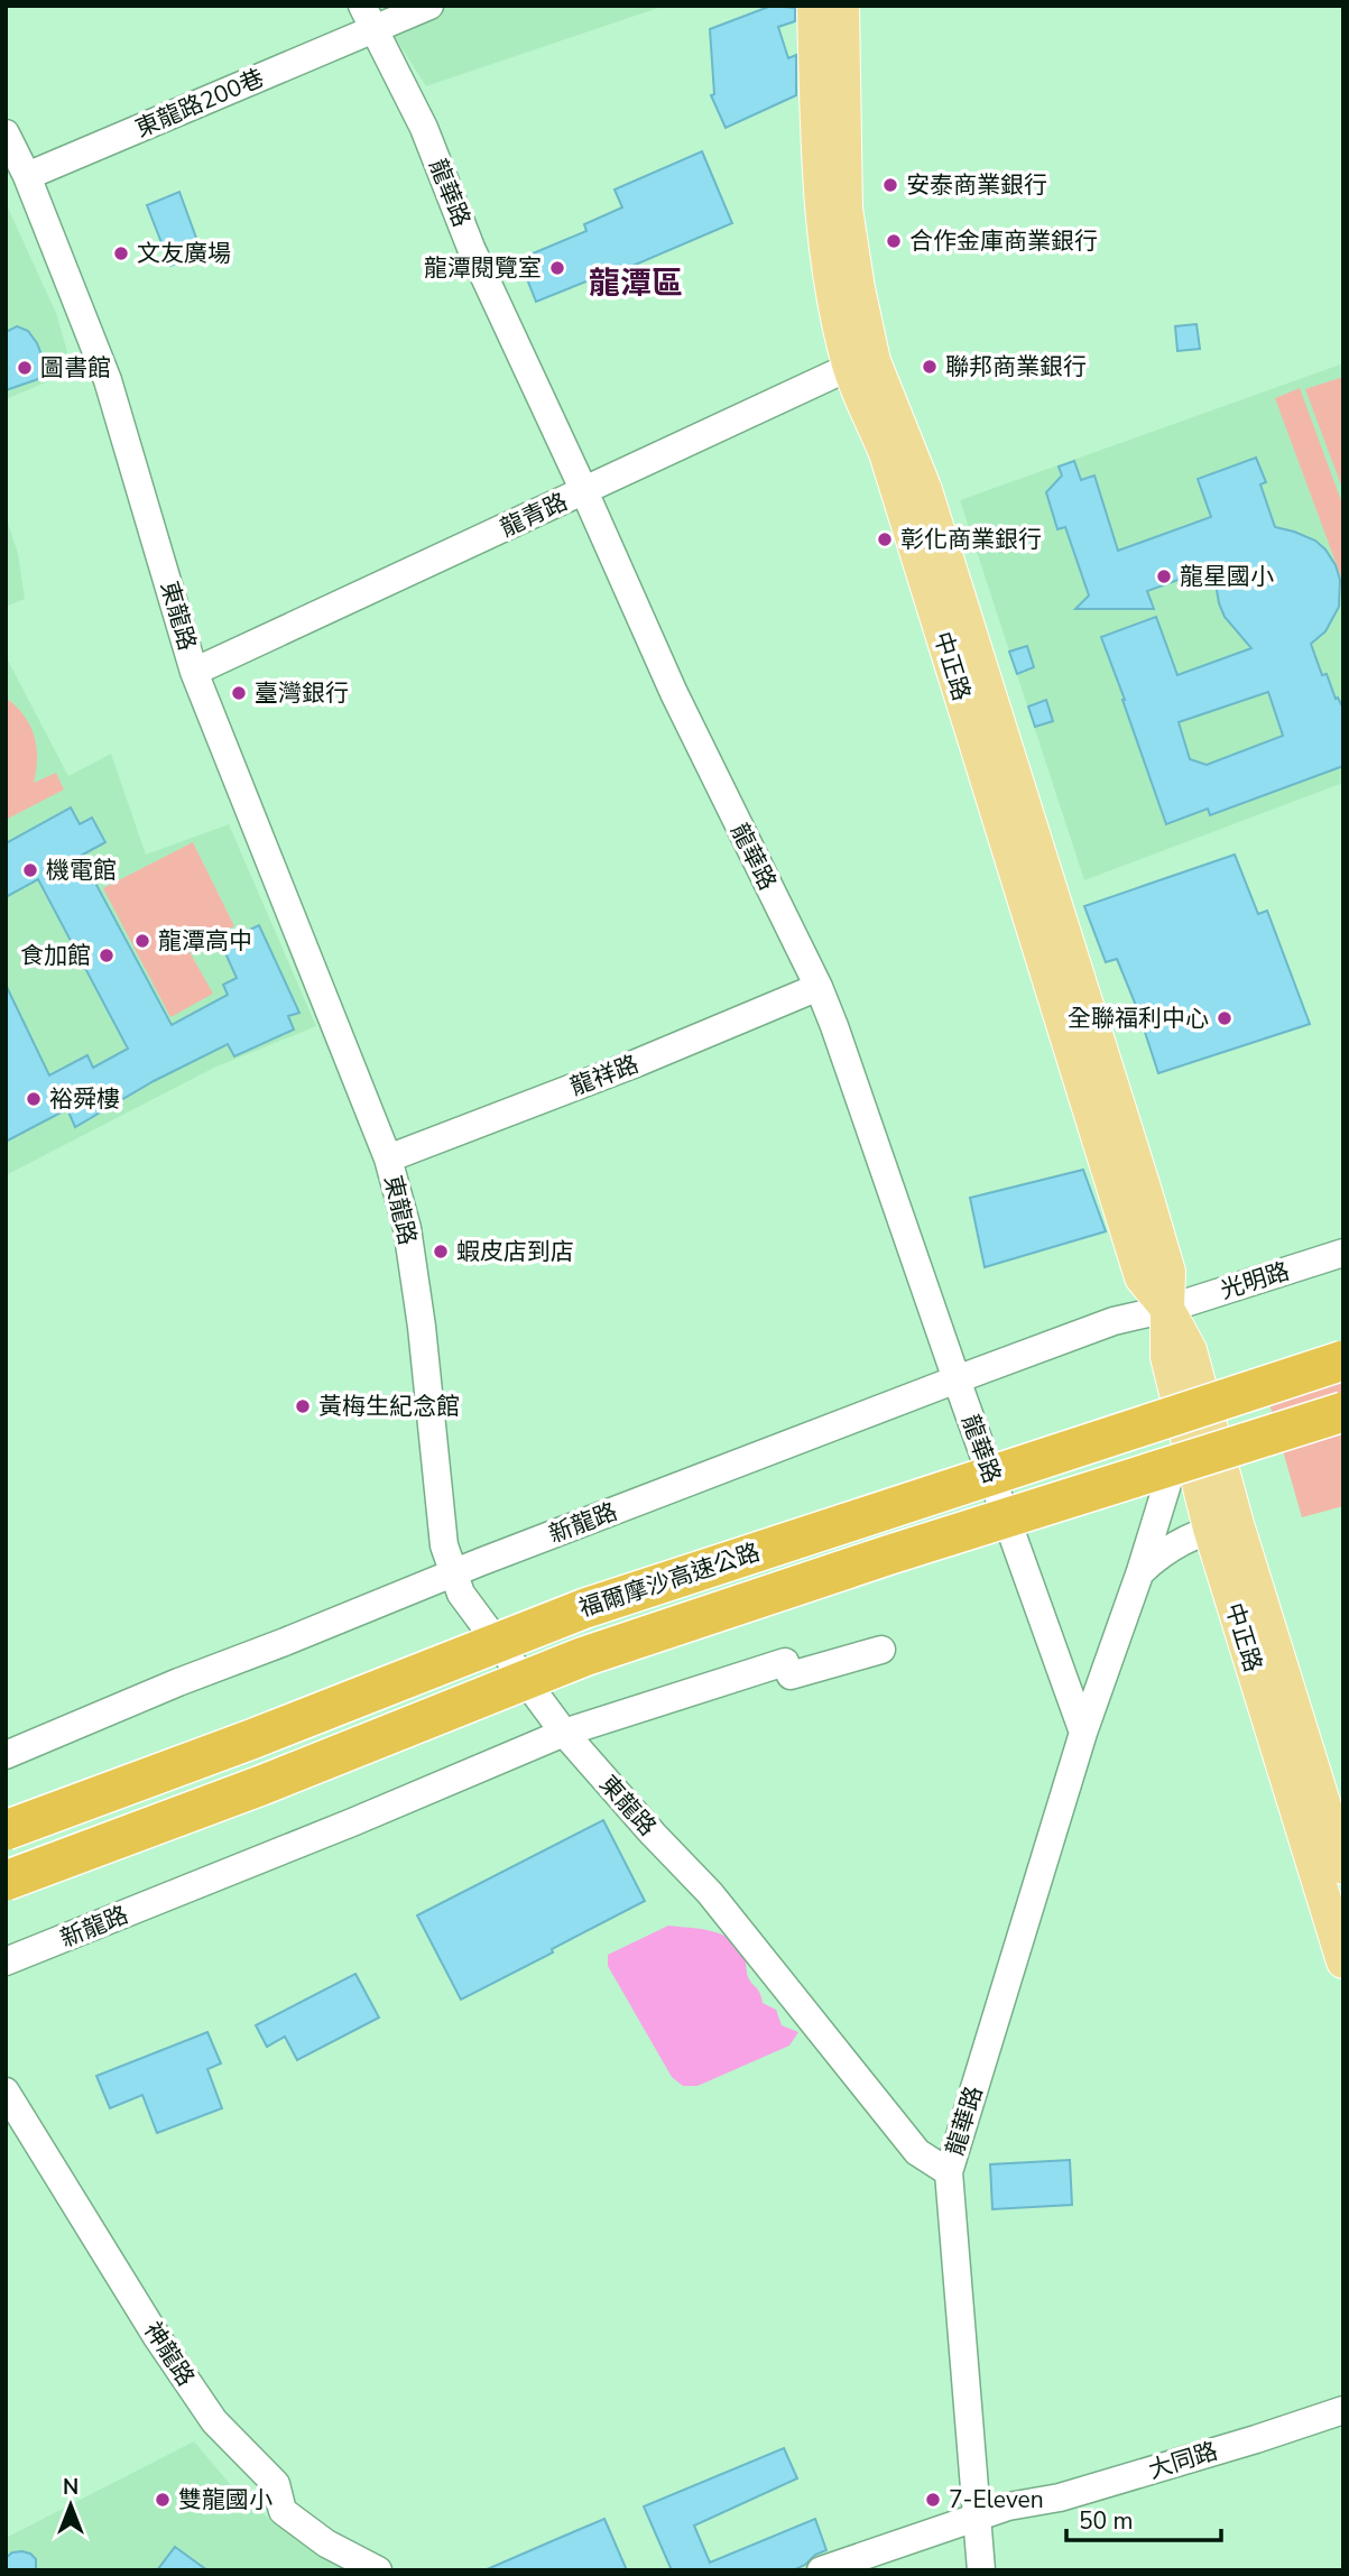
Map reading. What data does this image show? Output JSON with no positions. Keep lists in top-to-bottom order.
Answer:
{
  "streets": {
    "highway": ["福爾摩沙高速公路"],
    "main road": ["中正路"],
    "street": [
      "東龍路200巷",
      "龍華路",
      "龍青路",
      "東龍路",
      "龍祥路",
      "光明路",
      "新龍路",
      "神龍路",
      "大同路"
    ]
  },
  "crossings": [
    ["東龍路200巷", "龍華路"],
    ["東龍路200巷", "東龍路"],
    ["龍華路", "龍青路"],
    ["龍華路", "東龍路"],
    ["龍華路", "中正路"],
    ["龍華路", "龍祥路"],
    ["龍華路", "新龍路"],
    ["龍華路", "大同路"],
    ["龍青路", "東龍路"],
    ["龍青路", "中正路"],
    ["東龍路", "龍祥路"],
    ["東龍路", "新龍路"],
    ["中正路", "光明路"],
    ["中正路", "新龍路"],
    ["光明路", "新龍路"]
  ],
  "districts": ["龍潭區"],
  "places": [
    "安泰商業銀行",
    "合作金庫商業銀行",
    "文友廣場",
    "龍潭閱覽室",
    "聯邦商業銀行",
    "圖書館",
    "彰化商業銀行",
    "龍星國小",
    "臺灣銀行",
    "機電館",
    "龍潭高中",
    "食加館",
    "全聯福利中心",
    "裕舜樓",
    "蝦皮店到店",
    "黃梅生紀念館",
    "雙龍國小",
    "7-Eleven"
  ],
  "scale_bar": "50 m",
  "north": "top"
}
